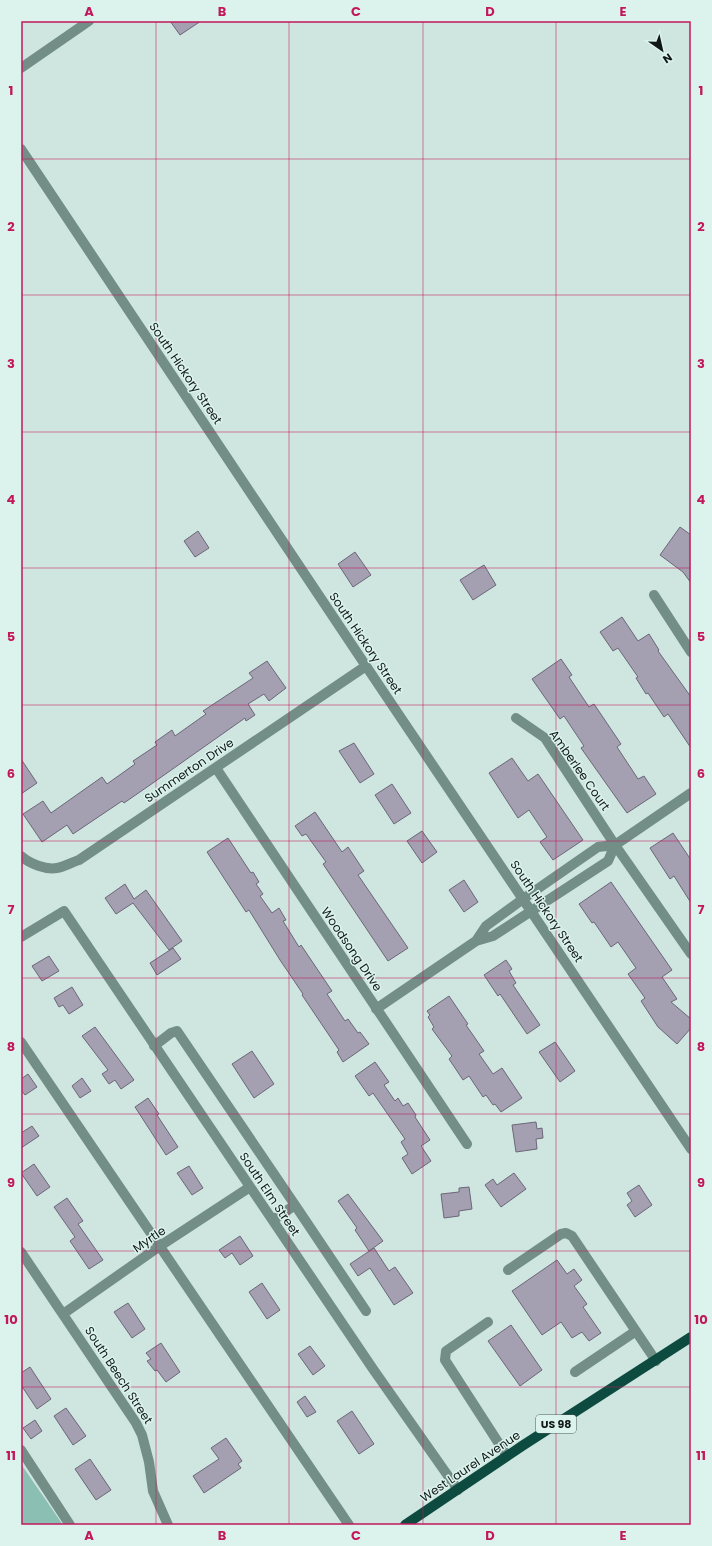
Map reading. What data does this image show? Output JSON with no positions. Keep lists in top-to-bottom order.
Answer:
{
  "streets": {
    "main road": ["US 98", "West Laurel Avenue"],
    "street": [
      "South Hickory Street",
      "Summerton Drive",
      "Amberlee Court",
      "Woodsong Drive",
      "South Elm Street",
      "Myrtle",
      "South Beech Street"
    ]
  },
  "crossings": [
    ["South Hickory Street", "Summerton Drive"],
    ["Summerton Drive", "Woodsong Drive"],
    ["South Elm Street", "Myrtle"],
    ["South Elm Street", "West Laurel Avenue"],
    ["Myrtle", "South Beech Street"]
  ],
  "north": "bottom right",
  "grid": {
    "columns": [
      "A",
      "B",
      "C",
      "D",
      "E"
    ],
    "rows": [
      "1",
      "2",
      "3",
      "4",
      "5",
      "6",
      "7",
      "8",
      "9",
      "10",
      "11"
    ]
  }
}
